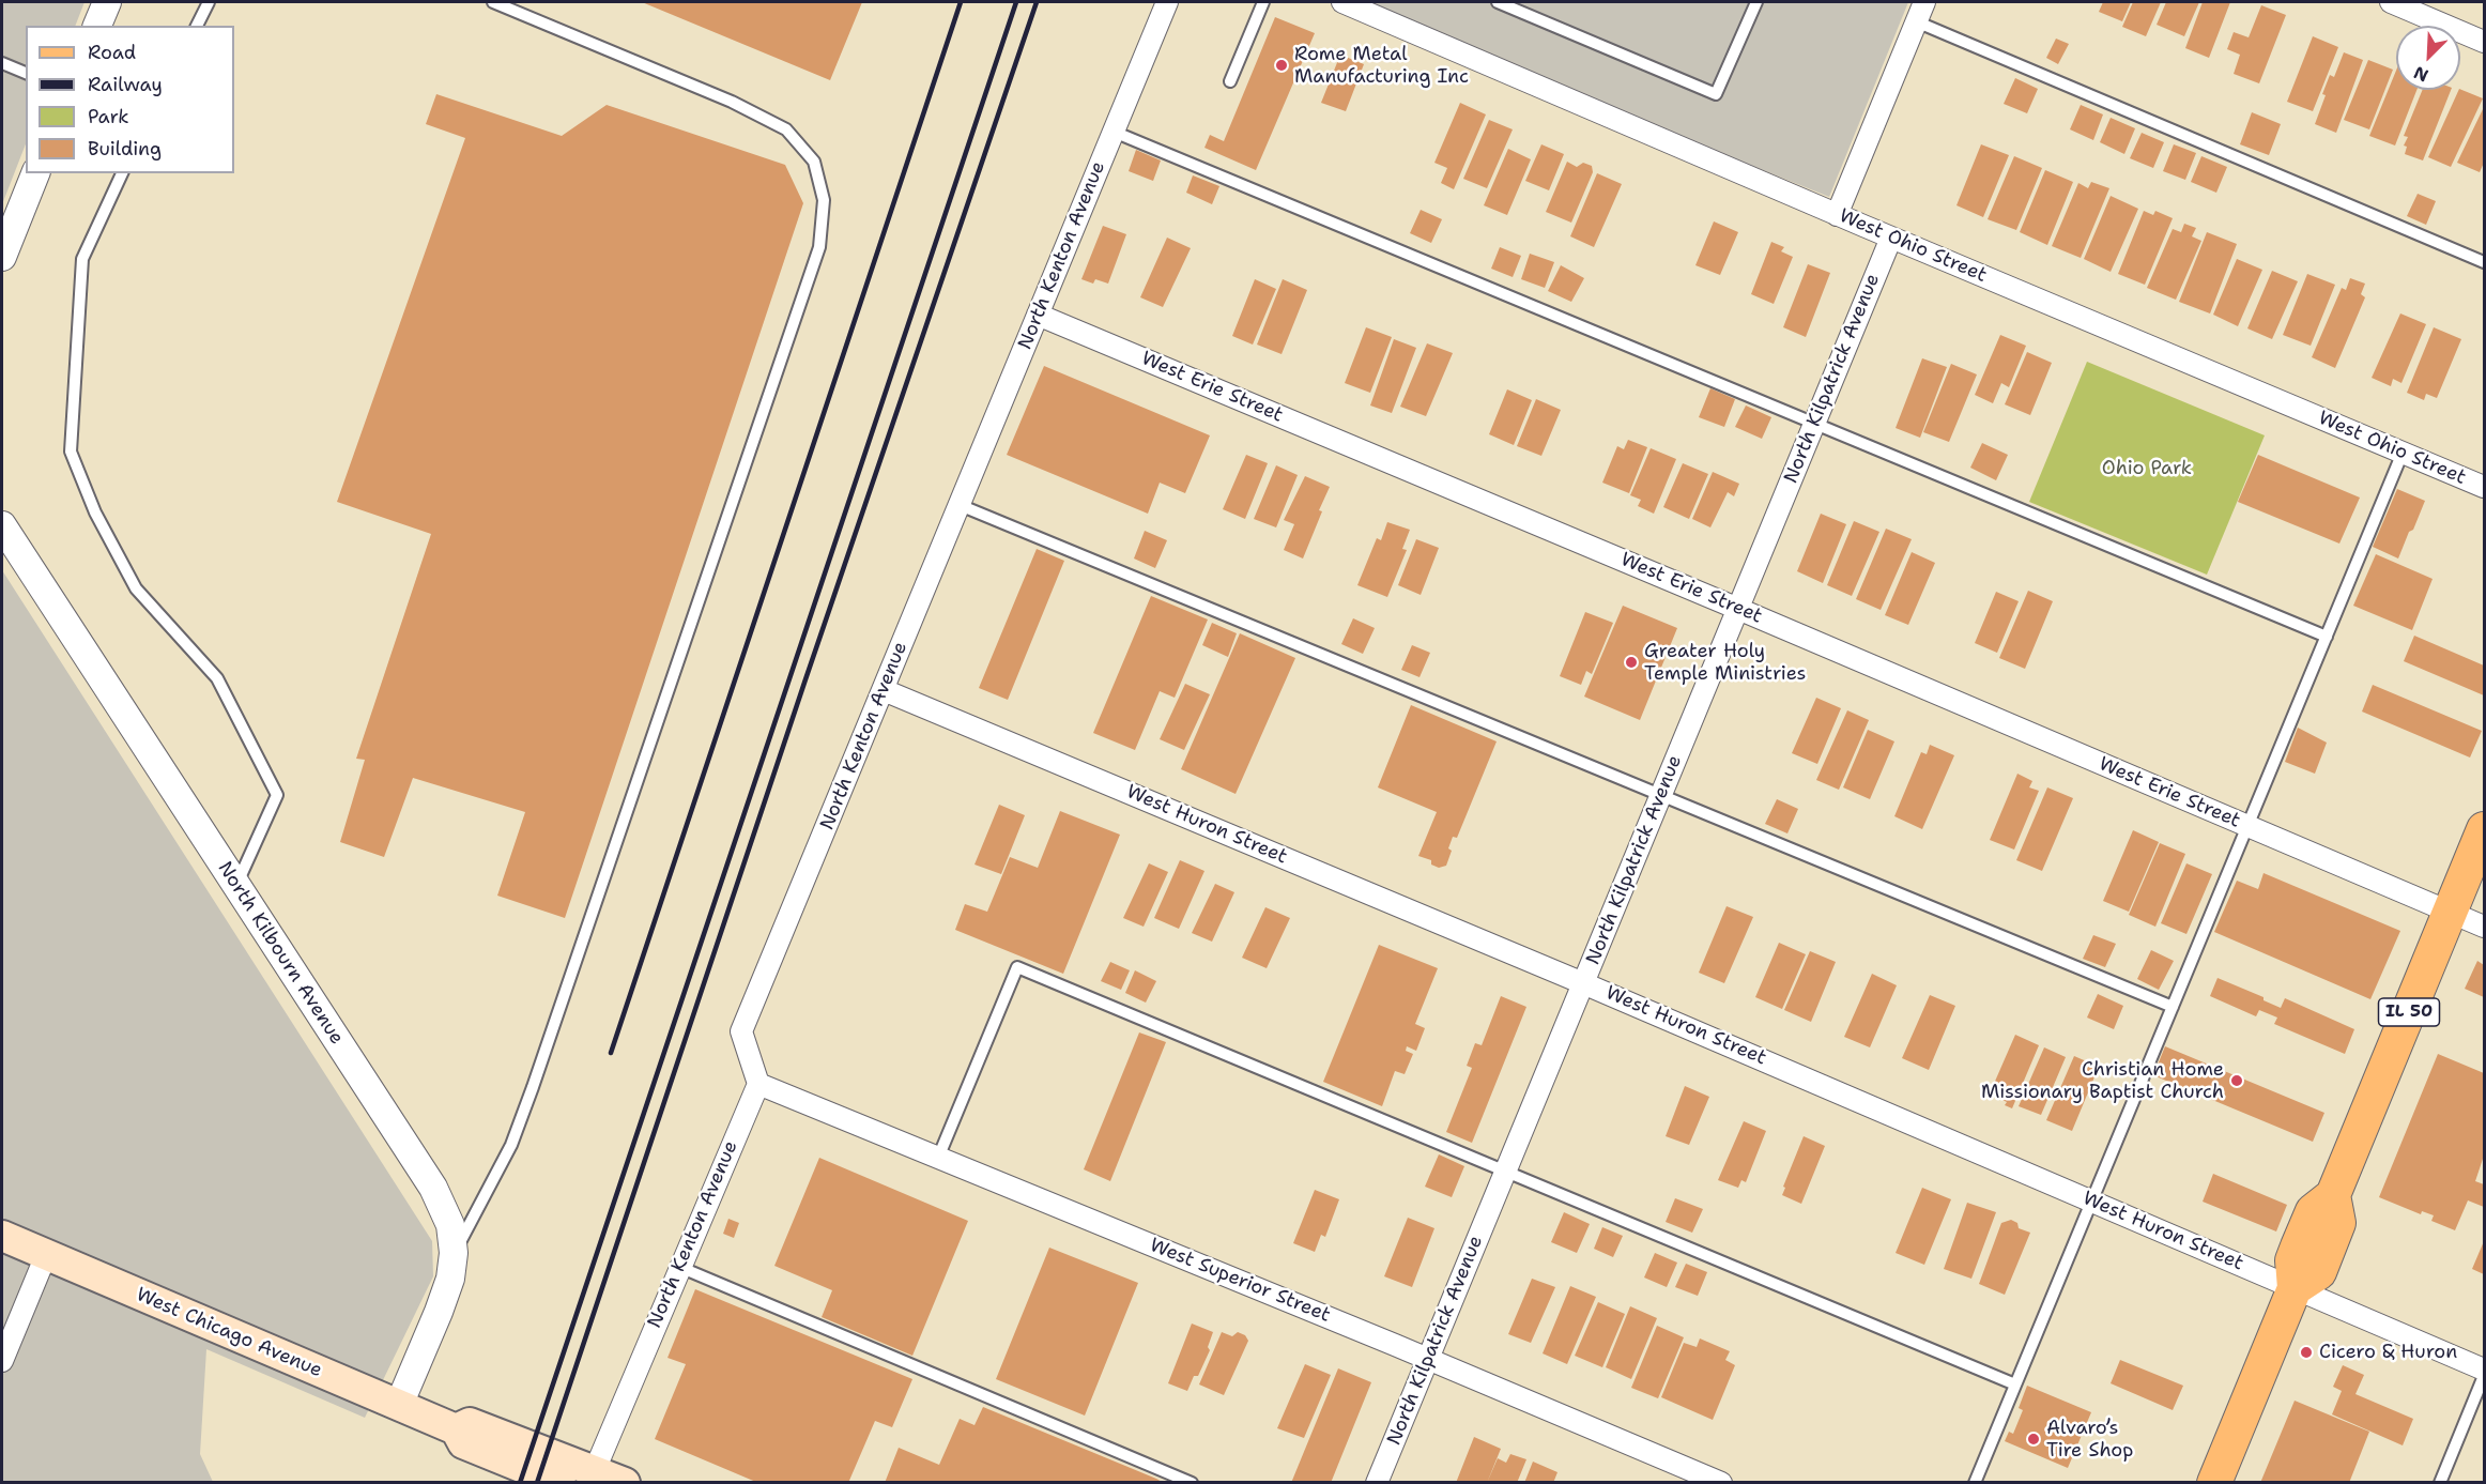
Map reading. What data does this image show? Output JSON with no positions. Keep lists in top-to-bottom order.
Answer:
{
  "streets": {
    "main road": ["IL 50", "West Chicago Avenue"],
    "street": [
      "West Ohio Street",
      "North Kenton Avenue",
      "North Kilpatrick Avenue",
      "West Erie Street",
      "West Huron Street",
      "North Kilbourn Avenue",
      "West Superior Street"
    ]
  },
  "crossings": [
    ["West Ohio Street", "North Kilpatrick Avenue"],
    ["North Kenton Avenue", "West Erie Street"],
    ["North Kenton Avenue", "West Huron Street"],
    ["North Kenton Avenue", "West Superior Street"],
    ["North Kenton Avenue", "West Chicago Avenue"],
    ["North Kilpatrick Avenue", "West Erie Street"],
    ["North Kilpatrick Avenue", "West Huron Street"],
    ["North Kilpatrick Avenue", "West Superior Street"],
    ["West Erie Street", "IL 50"],
    ["West Huron Street", "IL 50"],
    ["North Kilbourn Avenue", "West Chicago Avenue"]
  ],
  "parks": ["Ohio Park"],
  "places": [
    "Rome Metal Manufacturing Inc",
    "Greater Holy Temple Ministries",
    "Christian Home Missionary Baptist Church",
    "Cicero & Huron",
    "Alvaro’s Tire Shop"
  ],
  "legend": [
    "Road",
    "Railway",
    "Park",
    "Building"
  ],
  "north": "bottom left"
}
